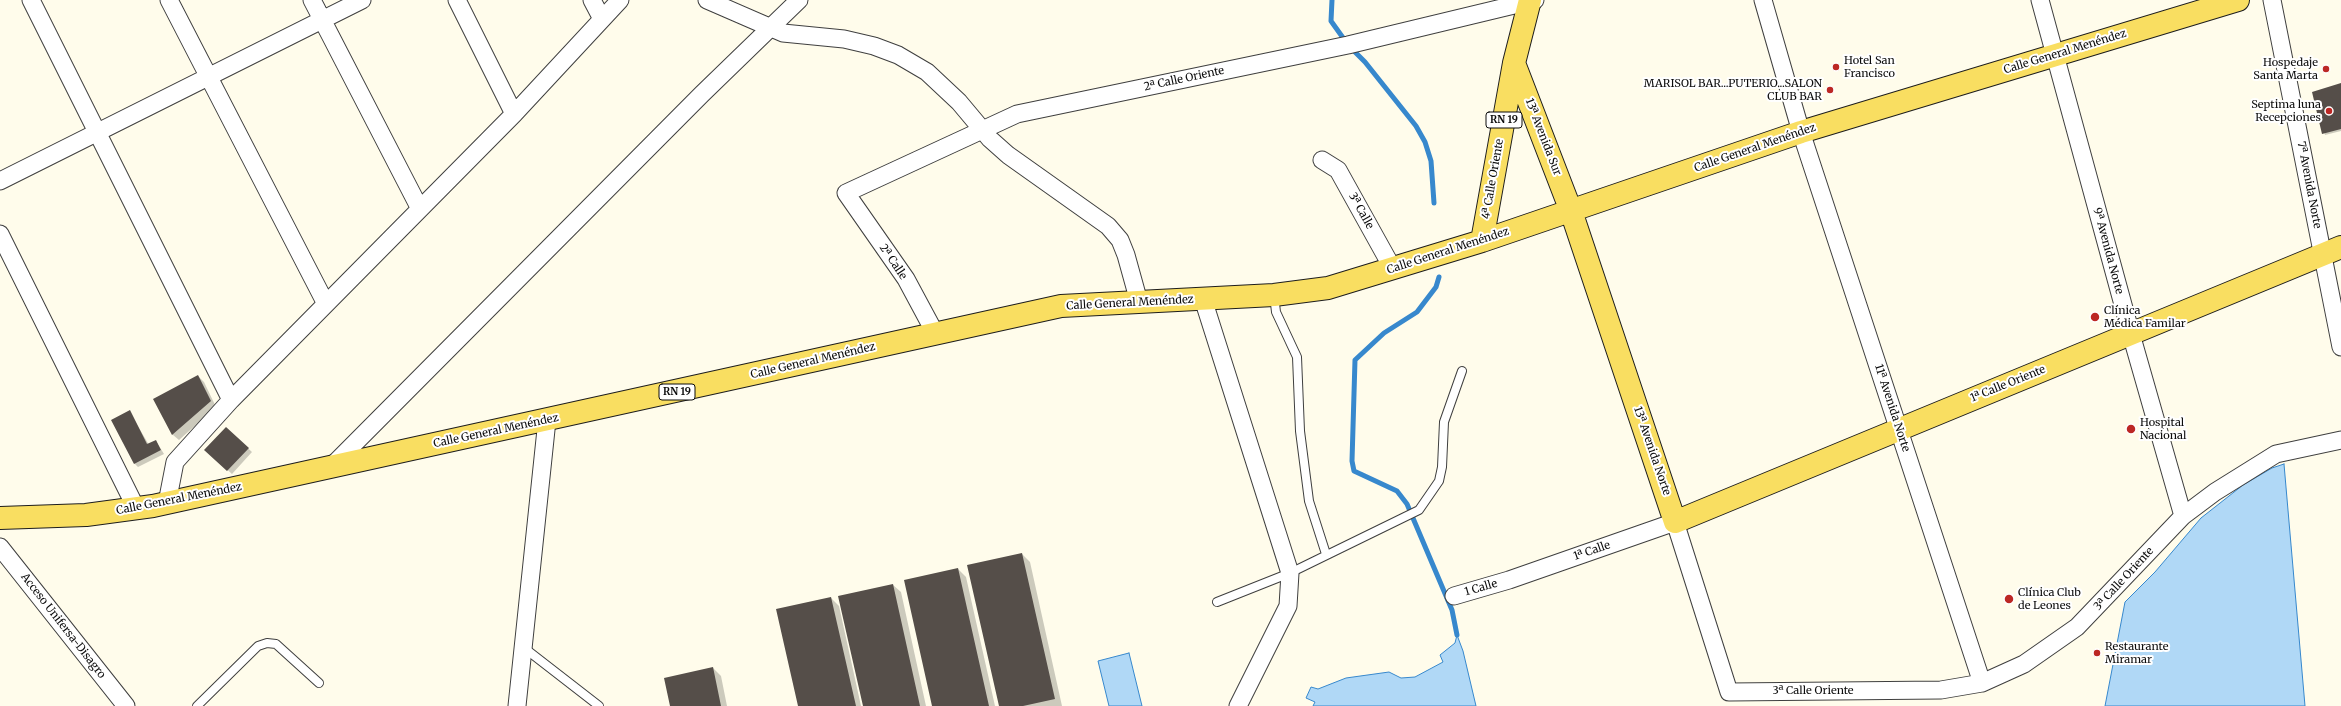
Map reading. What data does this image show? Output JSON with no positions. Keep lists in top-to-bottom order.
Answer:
{
  "streets": {
    "main road": [
      "Calle General Menéndez",
      "RN 19",
      "13ª Avenida Sur",
      "4ª Calle Oriente",
      "1ª Calle Oriente",
      "13ª Avenida Norte"
    ],
    "street": [
      "2ª Calle Oriente",
      "7ª Avenida Norte",
      "3ª Calle",
      "9ª Avenida Norte",
      "2ª Calle",
      "11ª Avenida Norte",
      "1ª Calle",
      "3ª Calle Oriente",
      "1 Calle",
      "Acceso Unifersa-Disagro"
    ]
  },
  "crossings": [
    ["Calle General Menéndez", "13ª Avenida Sur"],
    ["Calle General Menéndez", "4ª Calle Oriente"],
    ["Calle General Menéndez", "3ª Calle"],
    ["Calle General Menéndez", "9ª Avenida Norte"],
    ["Calle General Menéndez", "2ª Calle"],
    ["Calle General Menéndez", "11ª Avenida Norte"],
    ["Calle General Menéndez", "13ª Avenida Norte"],
    ["2ª Calle Oriente", "4ª Calle Oriente"],
    ["2ª Calle Oriente", "2ª Calle"],
    ["13ª Avenida Sur", "4ª Calle Oriente"],
    ["13ª Avenida Sur", "13ª Avenida Norte"],
    ["7ª Avenida Norte", "1ª Calle Oriente"],
    ["9ª Avenida Norte", "1ª Calle Oriente"],
    ["9ª Avenida Norte", "3ª Calle Oriente"],
    ["1ª Calle Oriente", "11ª Avenida Norte"],
    ["1ª Calle Oriente", "13ª Avenida Norte"],
    ["1ª Calle Oriente", "1ª Calle"],
    ["11ª Avenida Norte", "3ª Calle Oriente"],
    ["13ª Avenida Norte", "1ª Calle"],
    ["13ª Avenida Norte", "3ª Calle Oriente"],
    ["1ª Calle", "1 Calle"]
  ],
  "places": [
    "Hotel San Francisco",
    "Hospedaje Santa Marta",
    "MARISOL BAR...PUTERIO...SALON CLUB BAR",
    "Septima luna Recepciones",
    "Clínica Médica Familar",
    "Hospital Nacional",
    "Clínica Club de Leones",
    "Restaurante Miramar"
  ]
}
